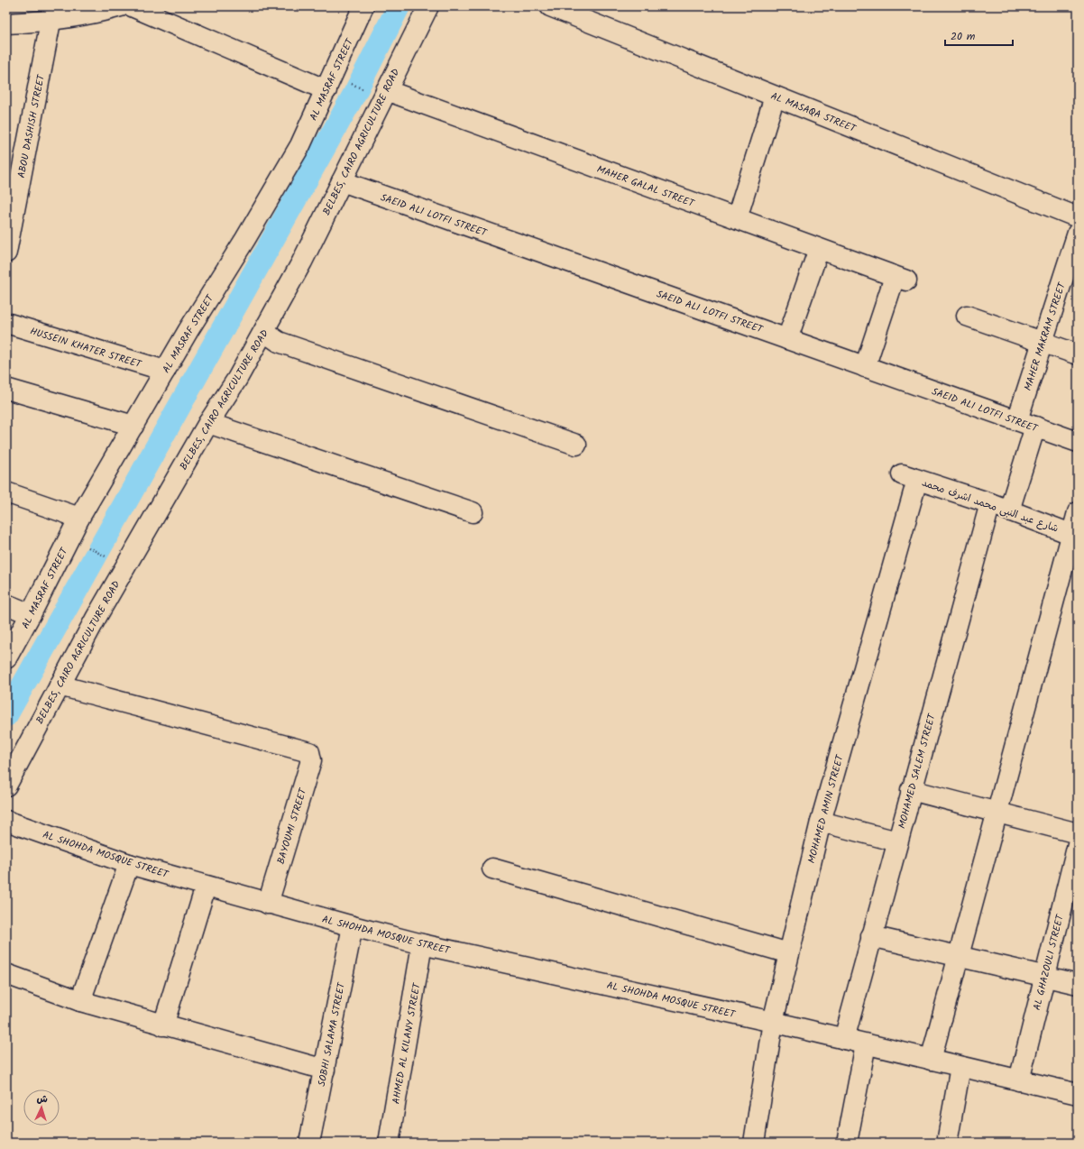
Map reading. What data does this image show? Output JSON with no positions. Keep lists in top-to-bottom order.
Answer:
{
  "streets": {
    "street": [
      "AL MASRAF STREET",
      "AL MASAQA STREET",
      "ABOU DASHISH STREET",
      "BELBES, CAIRO AGRICULTURE ROAD",
      "MAHER GALAL STREET",
      "SAEID ALI LOTFI STREET",
      "MAHER MAKRAM STREET",
      "HUSSEIN KHATER STREET",
      "شارع عبد النبى محمد اشرف محمد",
      "MOHAMED SALEM STREET",
      "MOHAMED AMIN STREET",
      "BAYOUMI STREET",
      "AL SHOHDA MOSQUE STREET",
      "AL GHAZOULI STREET",
      "SOBHI SALAMA STREET",
      "AHMED AL KILANY STREET"
    ]
  },
  "crossings": [
    ["AL MASRAF STREET", "HUSSEIN KHATER STREET"],
    ["BELBES, CAIRO AGRICULTURE ROAD", "MAHER GALAL STREET"],
    ["BELBES, CAIRO AGRICULTURE ROAD", "SAEID ALI LOTFI STREET"],
    ["BELBES, CAIRO AGRICULTURE ROAD", "BAYOUMI STREET"],
    ["MAHER GALAL STREET", "SAEID ALI LOTFI STREET"],
    ["SAEID ALI LOTFI STREET", "MAHER MAKRAM STREET"],
    ["MAHER MAKRAM STREET", "شارع عبد النبى محمد اشرف محمد"],
    ["شارع عبد النبى محمد اشرف محمد", "MOHAMED SALEM STREET"],
    ["شارع عبد النبى محمد اشرف محمد", "MOHAMED AMIN STREET"],
    ["MOHAMED SALEM STREET", "AL SHOHDA MOSQUE STREET"],
    ["MOHAMED AMIN STREET", "AL SHOHDA MOSQUE STREET"],
    ["BAYOUMI STREET", "AL SHOHDA MOSQUE STREET"],
    ["AL SHOHDA MOSQUE STREET", "AL GHAZOULI STREET"],
    ["AL SHOHDA MOSQUE STREET", "SOBHI SALAMA STREET"],
    ["AL SHOHDA MOSQUE STREET", "AHMED AL KILANY STREET"]
  ],
  "scale_bar": "20 m",
  "north": "top"
}
